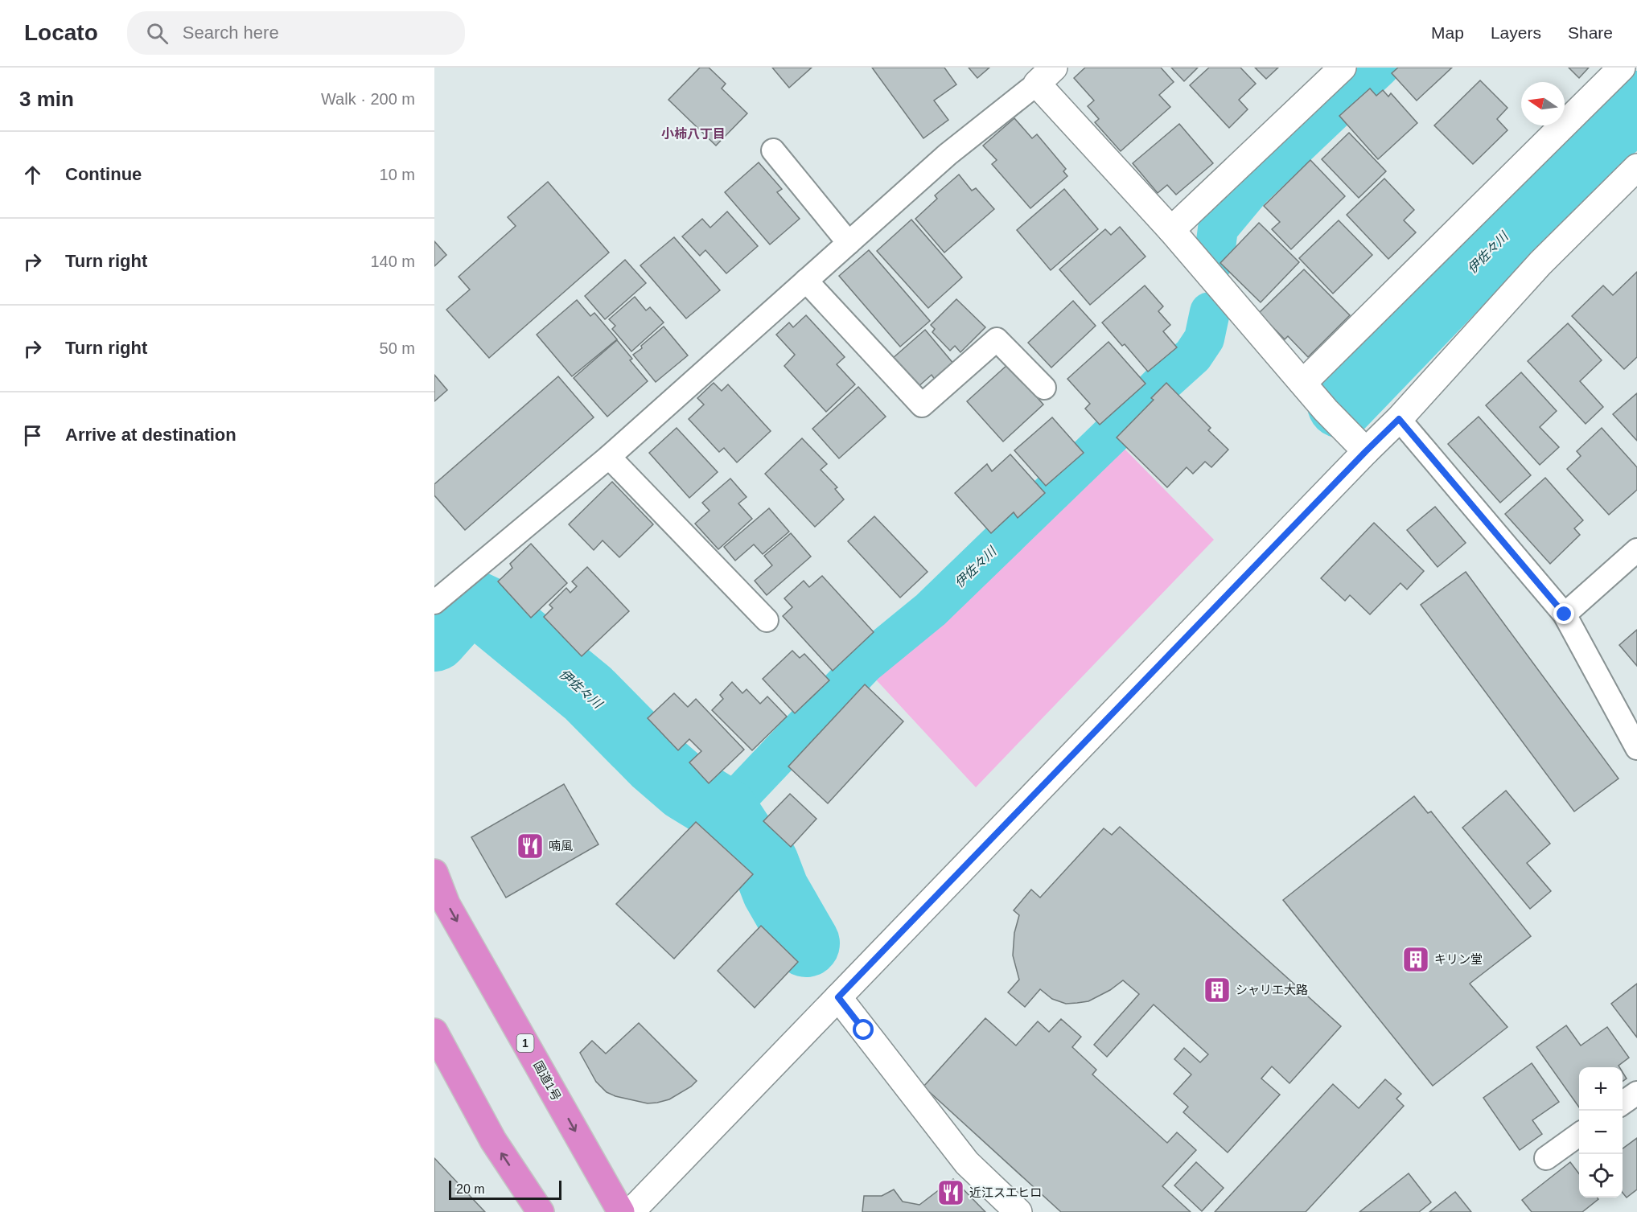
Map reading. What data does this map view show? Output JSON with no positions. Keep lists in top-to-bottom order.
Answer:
{
  "streets": {
    "highway": ["1", "国道1号"]
  },
  "districts": ["小柿八丁目"],
  "water": ["伊佐々川"],
  "places": {
    "restaurant": ["喃風", "近江スエヒロ"],
    "building": ["キリン堂", "シャリエ大路"]
  },
  "scale_bar": "20 m",
  "north": "left",
  "page": {
    "header": "Locato",
    "search": "Search here",
    "nav": ["Map", "Layers", "Share"],
    "heading": ["3 min", "Walk · 200 m"],
    "list": [
      ["Continue", "10 m"],
      ["Turn right", "140 m"],
      ["Turn right", "50 m"],
      "Arrive at destination"
    ],
    "map_buttons": ["+", "−"],
    "scale": "20 m"
  }
}
